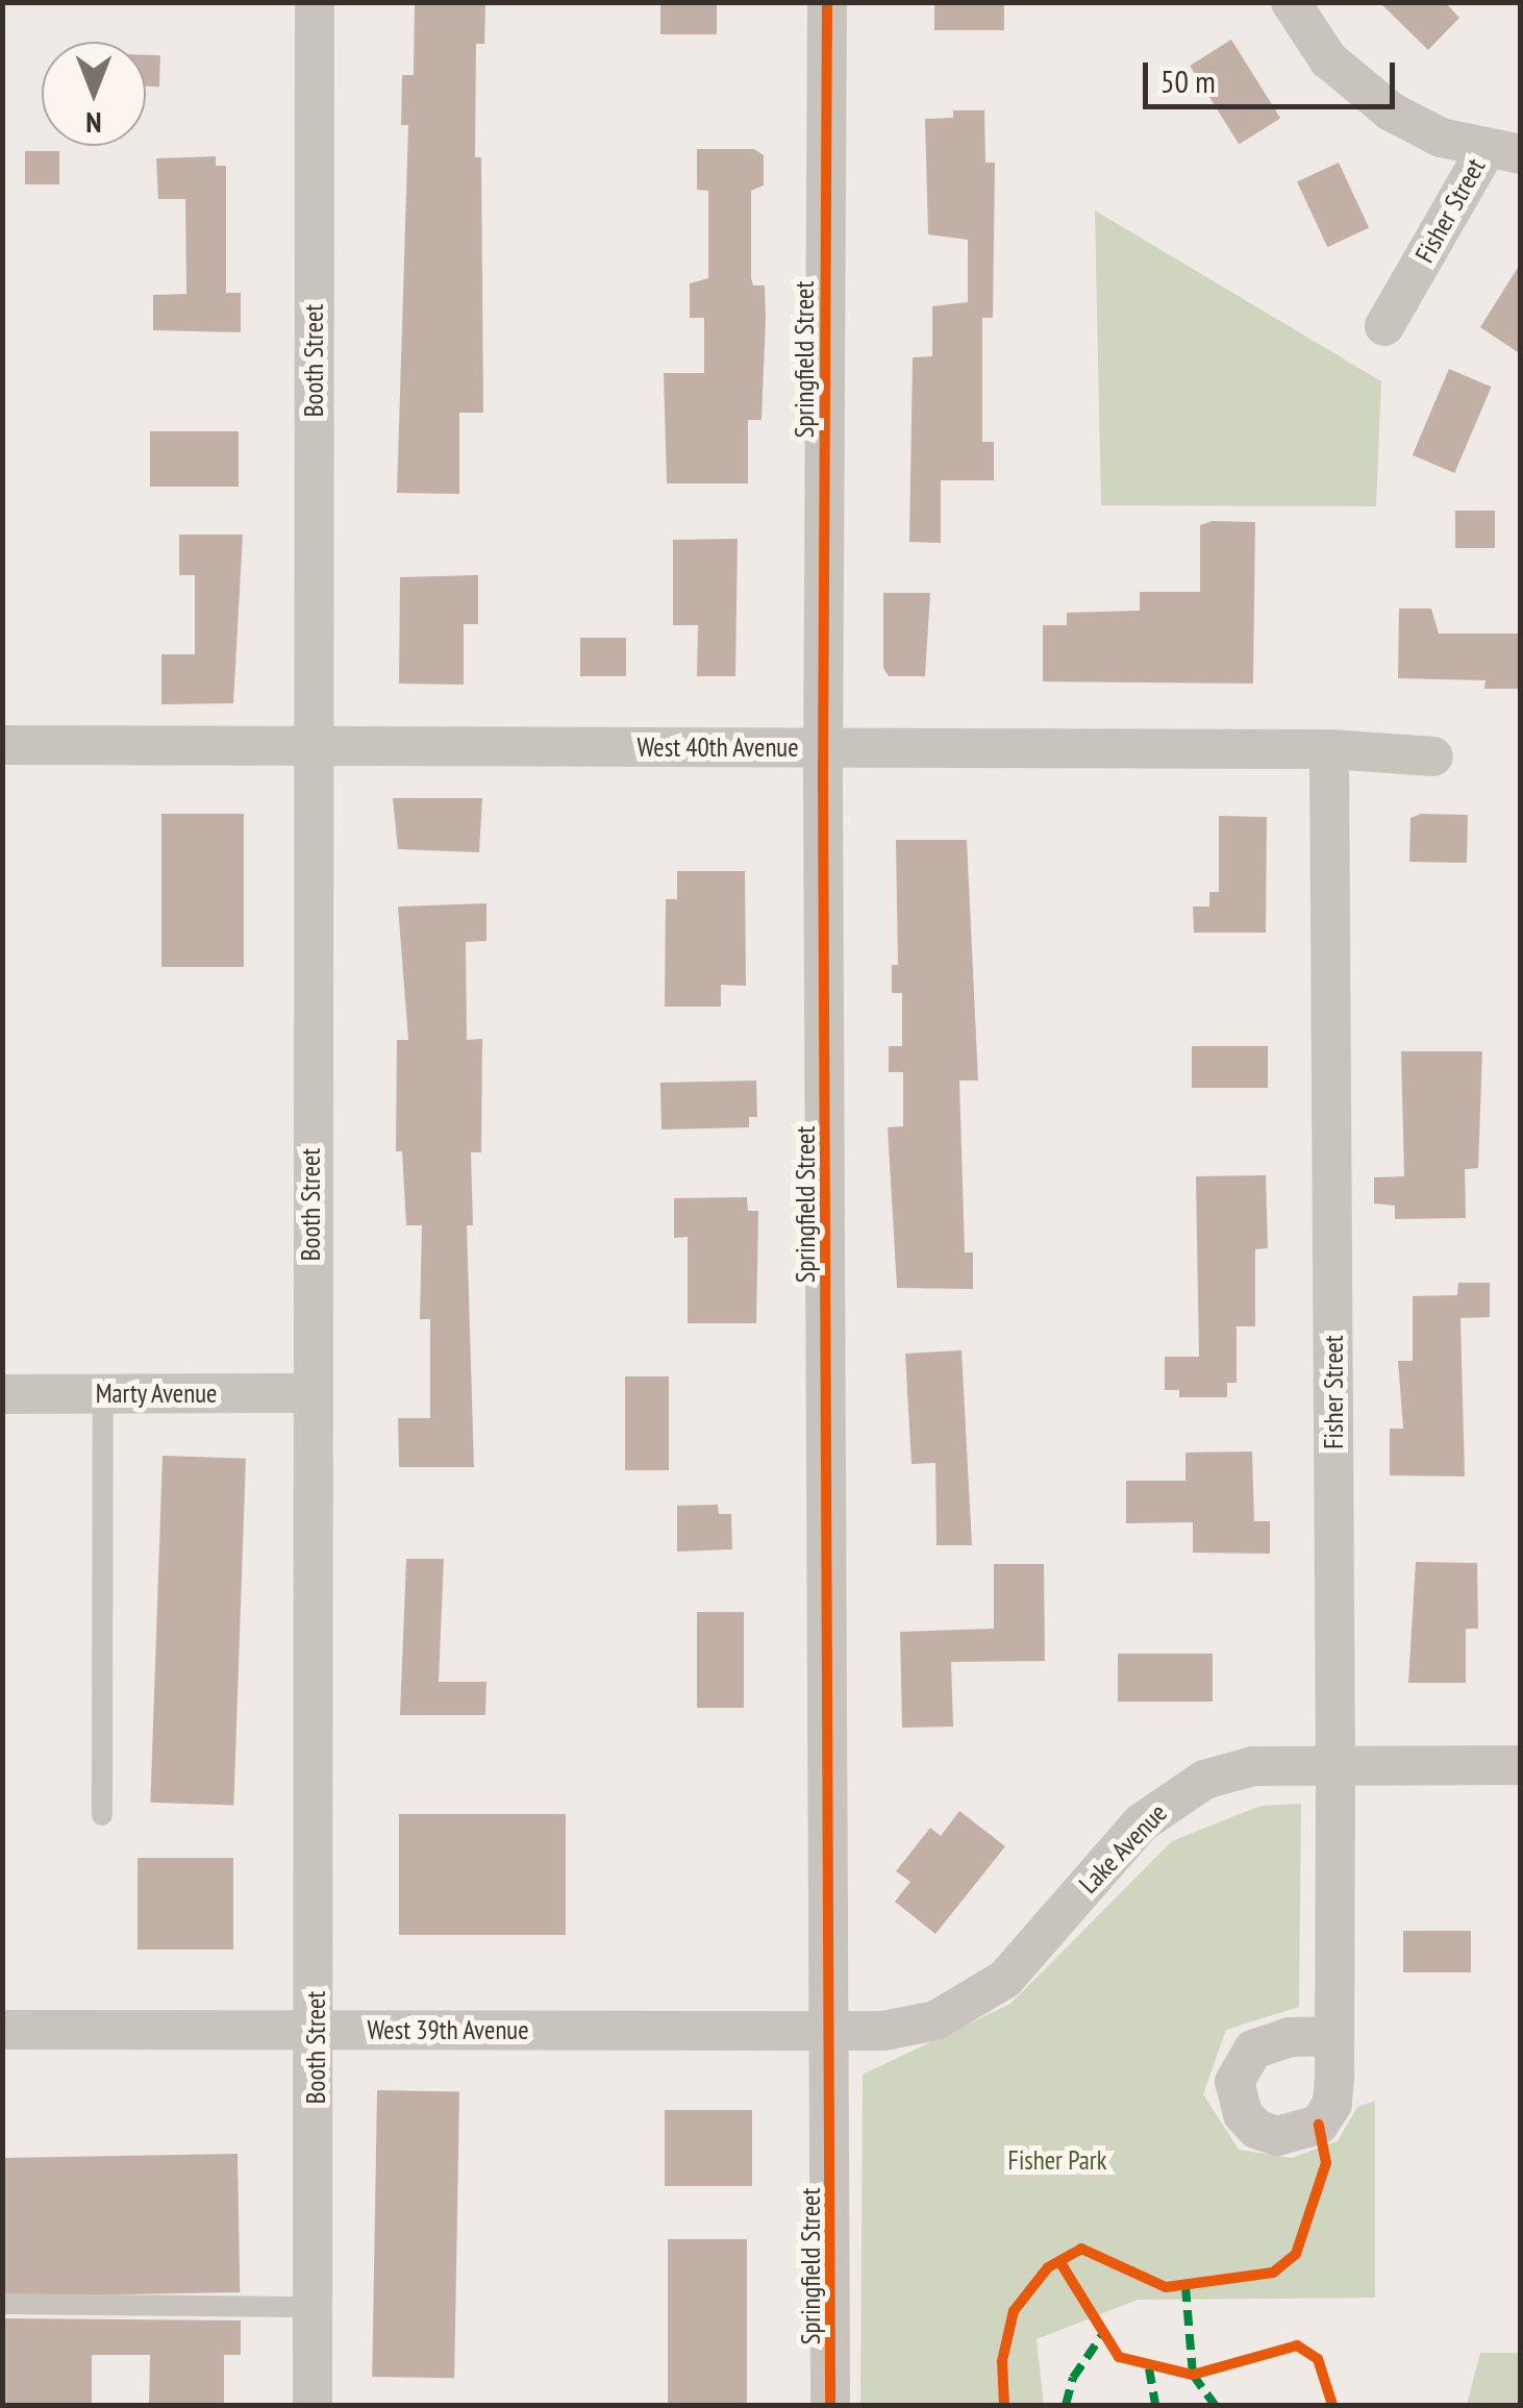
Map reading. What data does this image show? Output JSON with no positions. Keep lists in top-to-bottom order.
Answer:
{
  "streets": {
    "street": [
      "Fisher Street",
      "Springfield Street",
      "Booth Street",
      "West 40th Avenue",
      "Marty Avenue",
      "Lake Avenue",
      "West 39th Avenue"
    ]
  },
  "crossings": [
    ["Fisher Street", "West 40th Avenue"],
    ["Fisher Street", "Lake Avenue"],
    ["Springfield Street", "West 40th Avenue"],
    ["Springfield Street", "Lake Avenue"],
    ["Springfield Street", "West 39th Avenue"],
    ["Booth Street", "West 40th Avenue"],
    ["Booth Street", "Marty Avenue"],
    ["Booth Street", "West 39th Avenue"],
    ["Lake Avenue", "West 39th Avenue"]
  ],
  "parks": ["Fisher Park"],
  "scale_bar": "50 m",
  "north": "bottom"
}
